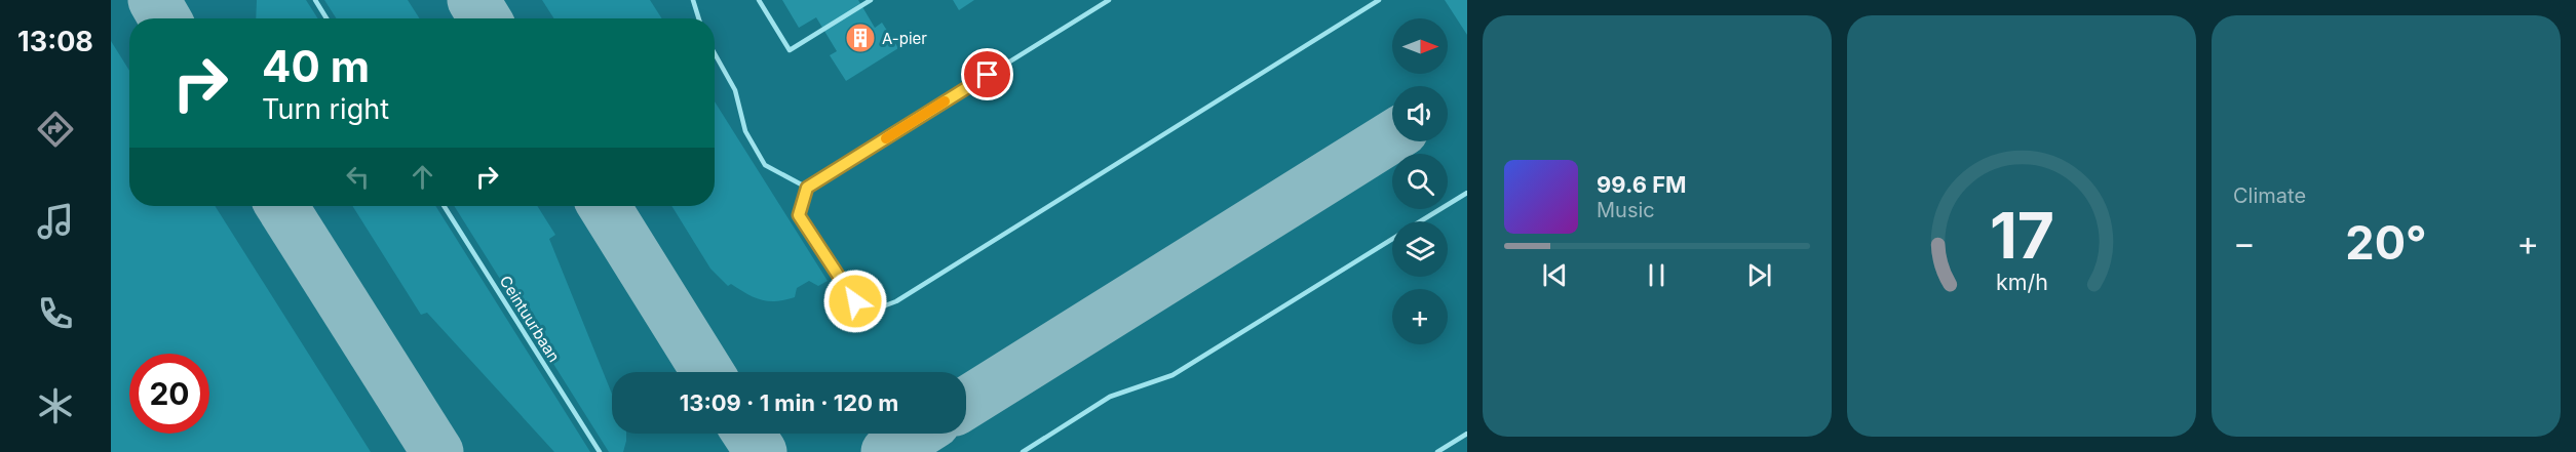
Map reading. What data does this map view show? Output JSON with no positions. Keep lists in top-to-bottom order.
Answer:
{
  "streets": {
    "lane": ["Ceintuurbaan"]
  },
  "places": {
    "building": ["A-pier"]
  },
  "north": "right",
  "page": {
    "tabs": "13:08",
    "tile": "Climate",
    "map_buttons": "+",
    "turn": ["40 m", "Turn right"],
    "song": ["99.6 FM", "Music"],
    "heat": ["−", "20°", "+"],
    "limit": "20",
    "trip": "13:09 · 1 min · 120 m",
    "gauge": ["17", "km/h"]
  }
}
